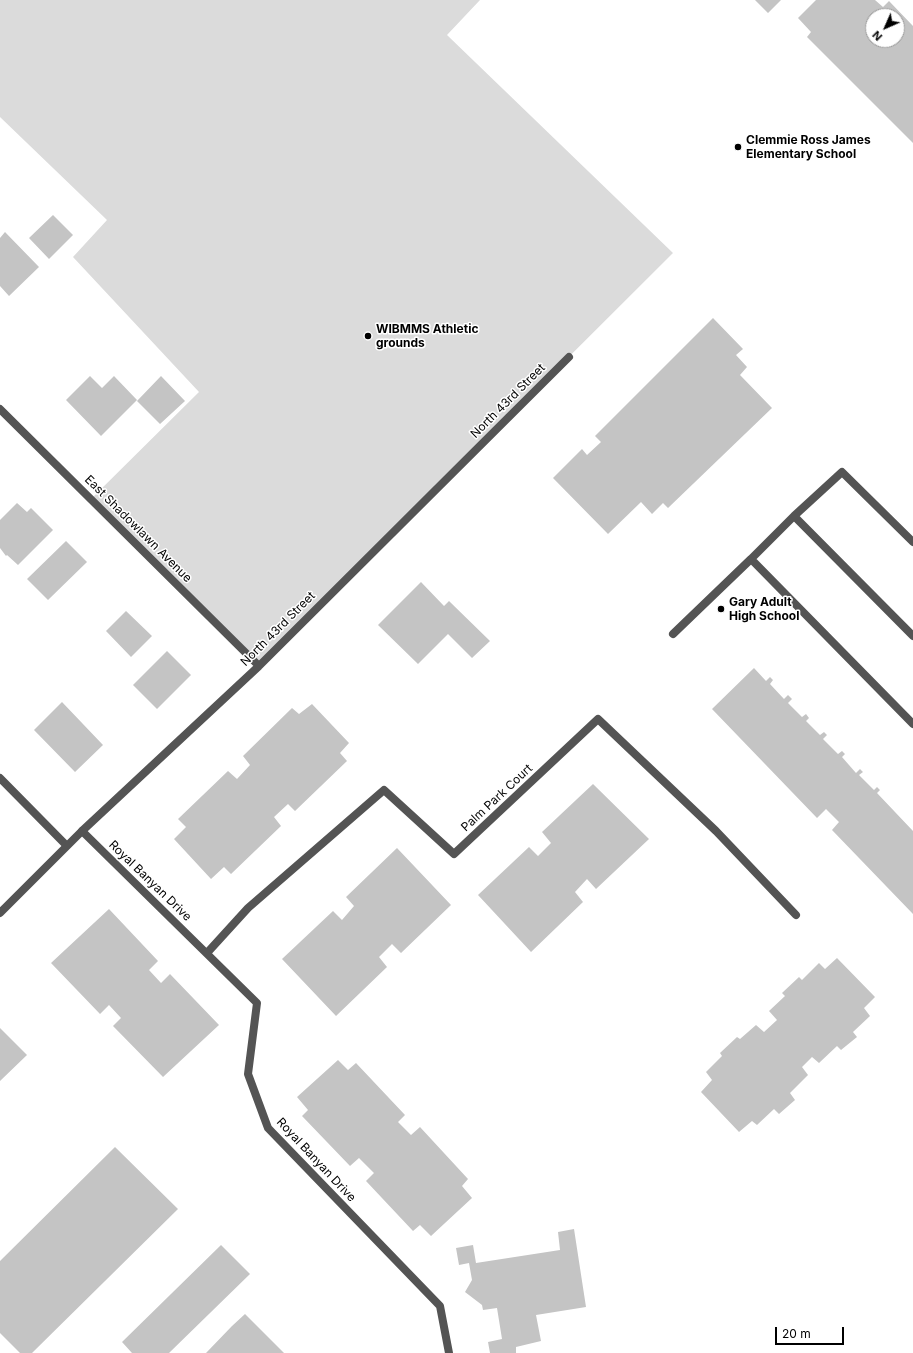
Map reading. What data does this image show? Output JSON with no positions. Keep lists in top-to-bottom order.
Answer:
{
  "streets": {
    "street": [
      "North 43rd Street",
      "East Shadowlawn Avenue",
      "Palm Park Court",
      "Royal Banyan Drive"
    ]
  },
  "crossings": [
    ["North 43rd Street", "East Shadowlawn Avenue"],
    ["North 43rd Street", "Royal Banyan Drive"],
    ["Palm Park Court", "Royal Banyan Drive"]
  ],
  "places": ["Clemmie Ross James Elementary School", "WIBMMS Athletic grounds", "Gary Adult High School"],
  "scale_bar": "20 m",
  "north": "bottom left"
}
